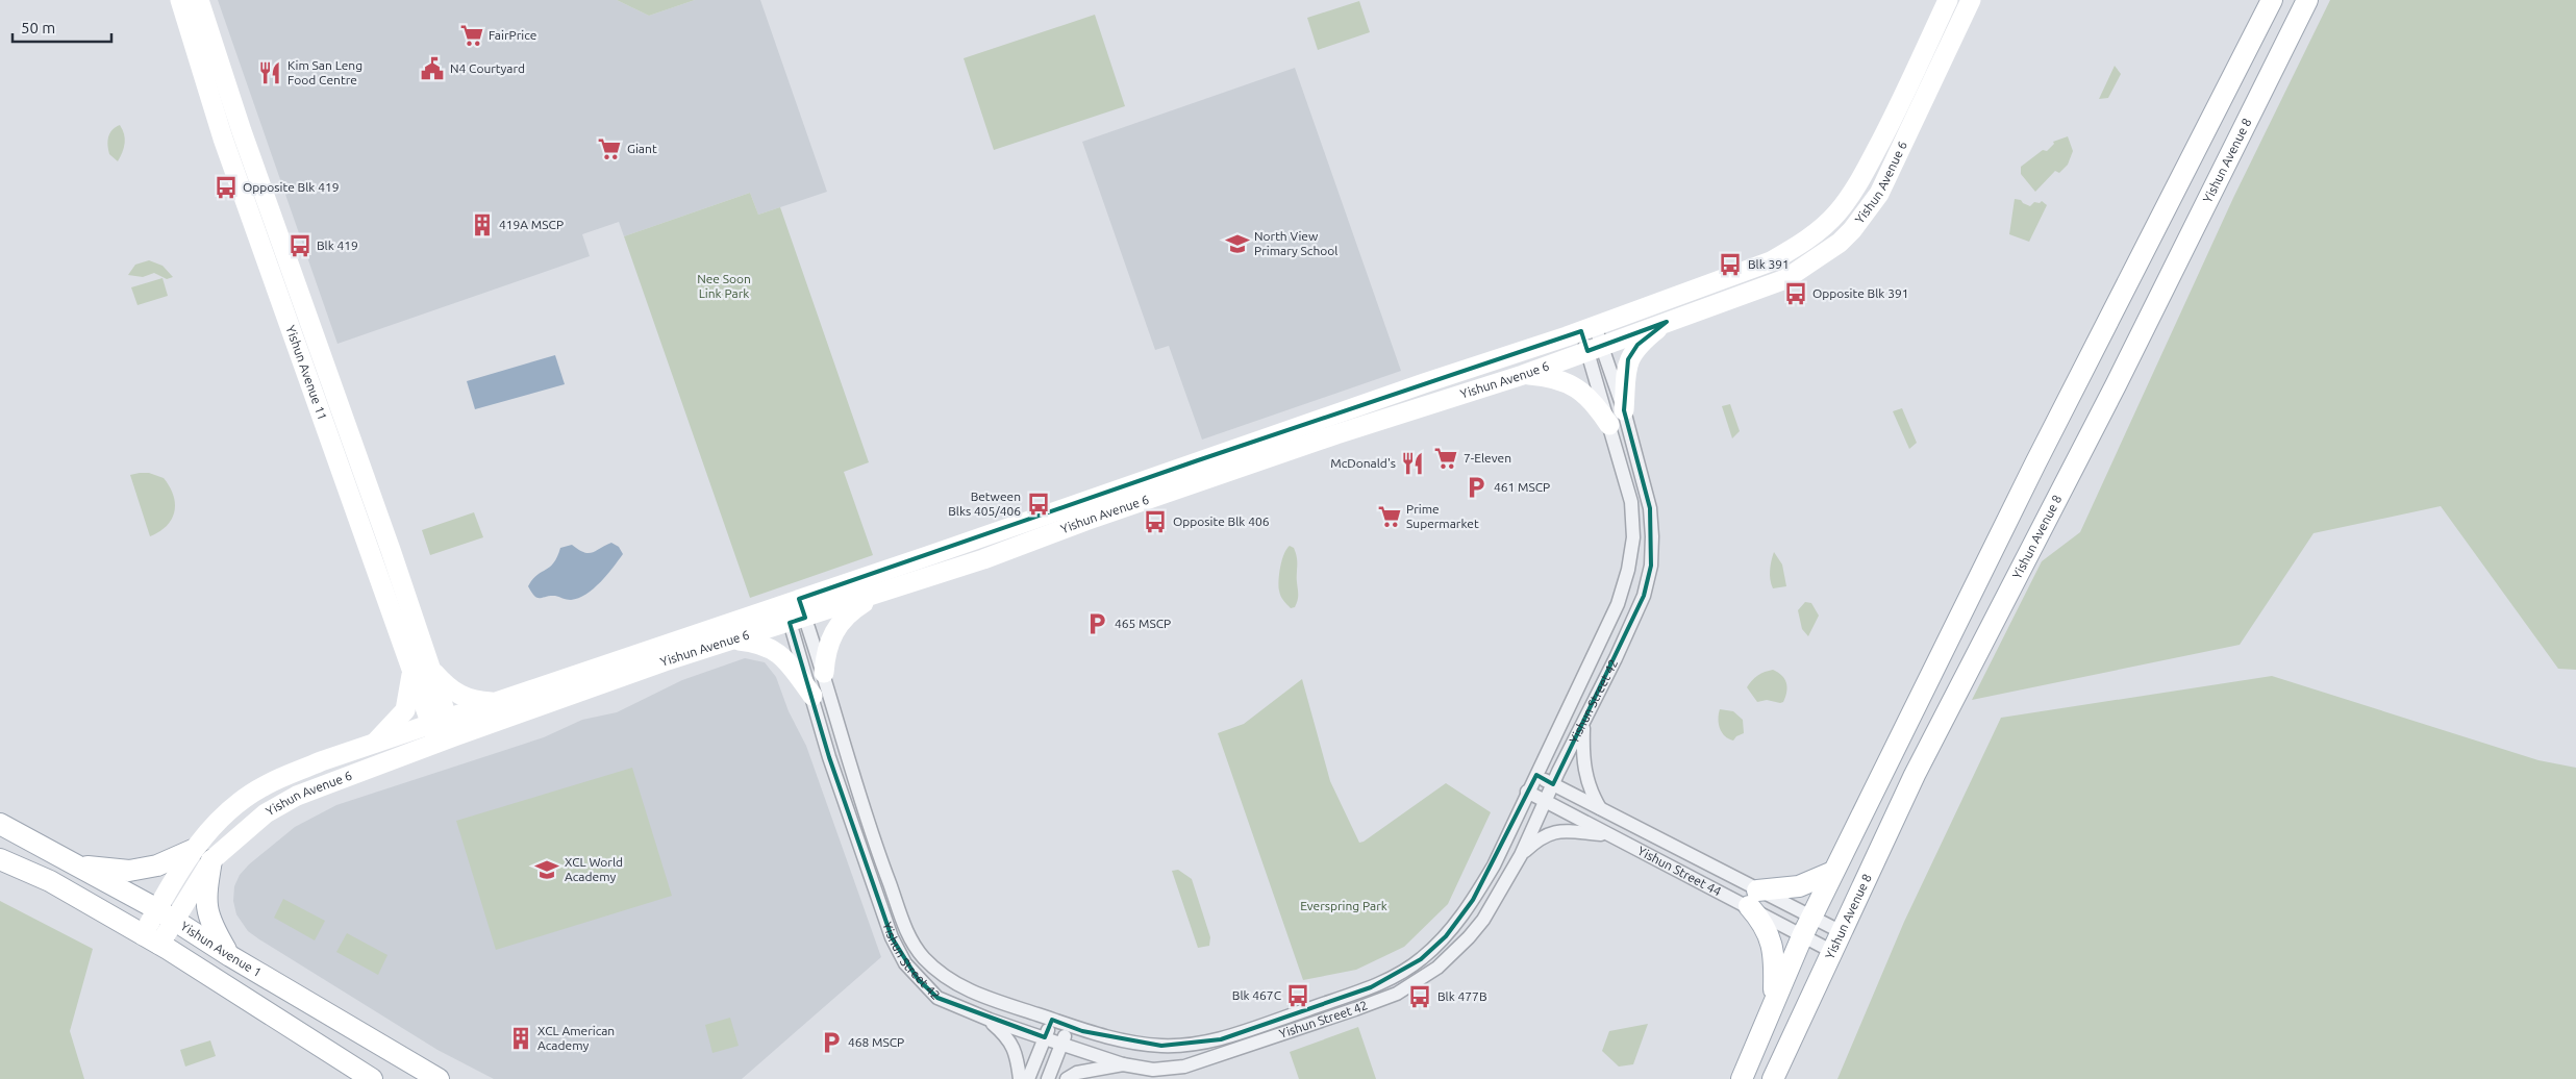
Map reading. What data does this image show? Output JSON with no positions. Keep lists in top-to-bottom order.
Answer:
{
  "streets": {
    "main road": [
      "Yishun Avenue 8",
      "Yishun Avenue 6",
      "Yishun Avenue 11",
      "Yishun Avenue 1"
    ],
    "street": ["Yishun Street 42", "Yishun Street 44"]
  },
  "crossings": [
    ["Yishun Avenue 8", "Yishun Street 44"],
    ["Yishun Avenue 6", "Yishun Avenue 11"],
    ["Yishun Avenue 6", "Yishun Street 42"],
    ["Yishun Avenue 6", "Yishun Avenue 1"],
    ["Yishun Street 42", "Yishun Street 44"]
  ],
  "parks": ["Nee Soon Link Park", "Everspring Park"],
  "places": {
    "supermarket": [
      "FairPrice",
      "Giant",
      "7-Eleven",
      "Prime Supermarket"
    ],
    "public building": ["N4 Courtyard"],
    "restaurant": ["Kim San Leng Food Centre", "McDonald's"],
    "bus stop": [
      "Opposite Blk 419",
      "Blk 419",
      "Blk 391",
      "Opposite Blk 391",
      "Between Blks 405/406",
      "Opposite Blk 406",
      "Blk 467C",
      "Blk 477B"
    ],
    "building": ["419A MSCP", "XCL American Academy"],
    "school or university": ["North View Primary School", "XCL World Academy"],
    "parking": ["461 MSCP", "465 MSCP", "468 MSCP"]
  },
  "scale_bar": "50 m"
}
